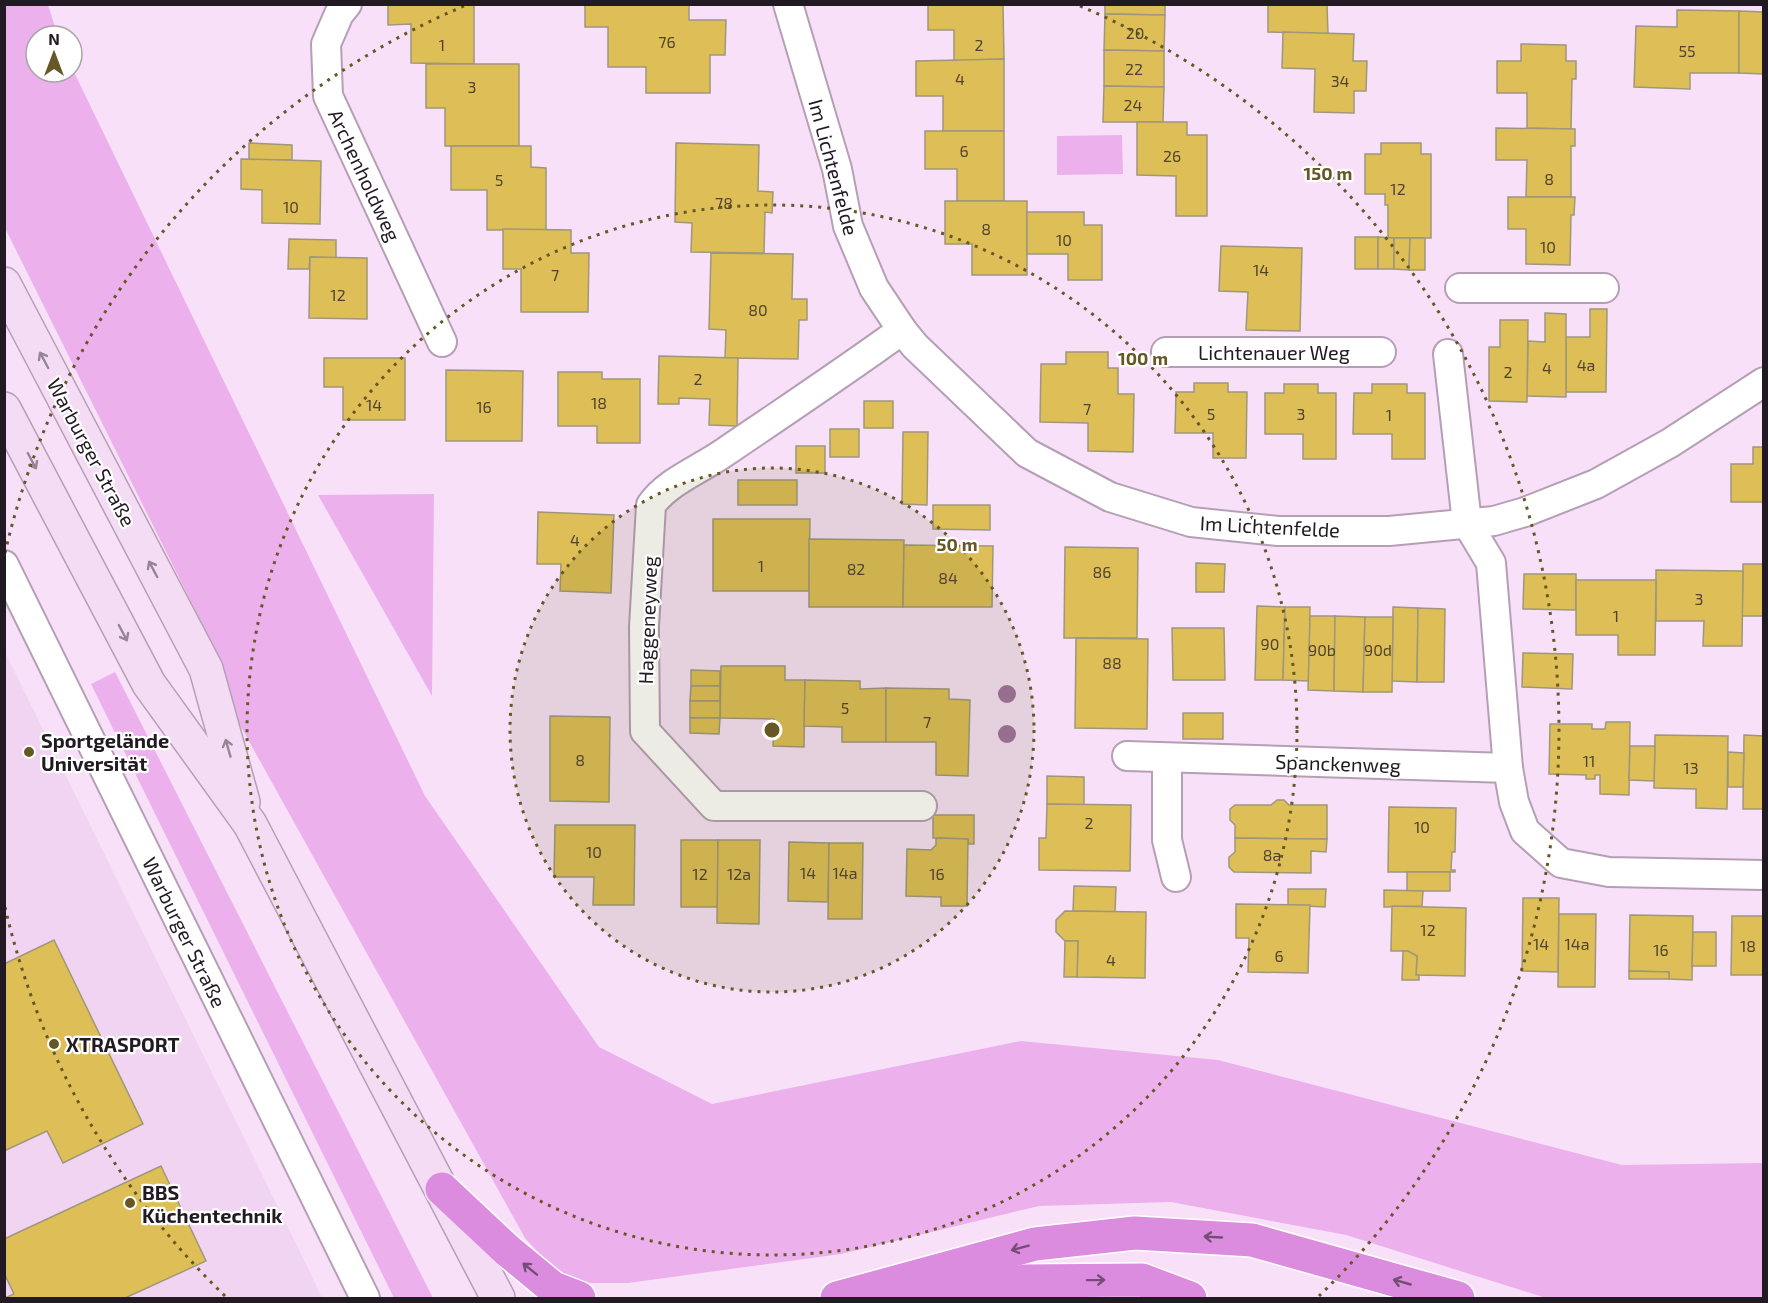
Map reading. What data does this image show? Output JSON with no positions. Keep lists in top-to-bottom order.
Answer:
{
  "streets": {
    "main road": ["Warburger Straße"],
    "street": [
      "Im Lichtenfelde",
      "Archenholdweg",
      "Lichtenauer Weg",
      "Haggeneyweg",
      "Spanckenweg"
    ]
  },
  "crossings": [
    ["Im Lichtenfelde", "Haggeneyweg"]
  ],
  "places": ["Sportgelände Universität", "XTRASPORT", "BBS Küchentechnik"],
  "house_numbers": [
    "20",
    "76",
    "1",
    "2",
    "55",
    "22",
    "4",
    "34",
    "3",
    "24",
    "6",
    "26",
    "8",
    "5",
    "12",
    "78",
    "10",
    "8",
    "10",
    "10",
    "14",
    "7",
    "12",
    "80",
    "4a",
    "4",
    "2",
    "2",
    "18",
    "14",
    "16",
    "7",
    "5",
    "3",
    "1",
    "4",
    "1",
    "82",
    "86",
    "84",
    "3",
    "1",
    "90",
    "90b",
    "90d",
    "88",
    "5",
    "7",
    "8",
    "11",
    "13",
    "2",
    "10",
    "10",
    "8a",
    "14",
    "14a",
    "12",
    "12a",
    "16",
    "12",
    "14",
    "14a",
    "18",
    "16",
    "6",
    "4"
  ],
  "north": "top",
  "rings": ["150 m", "100 m", "50 m"]
}
